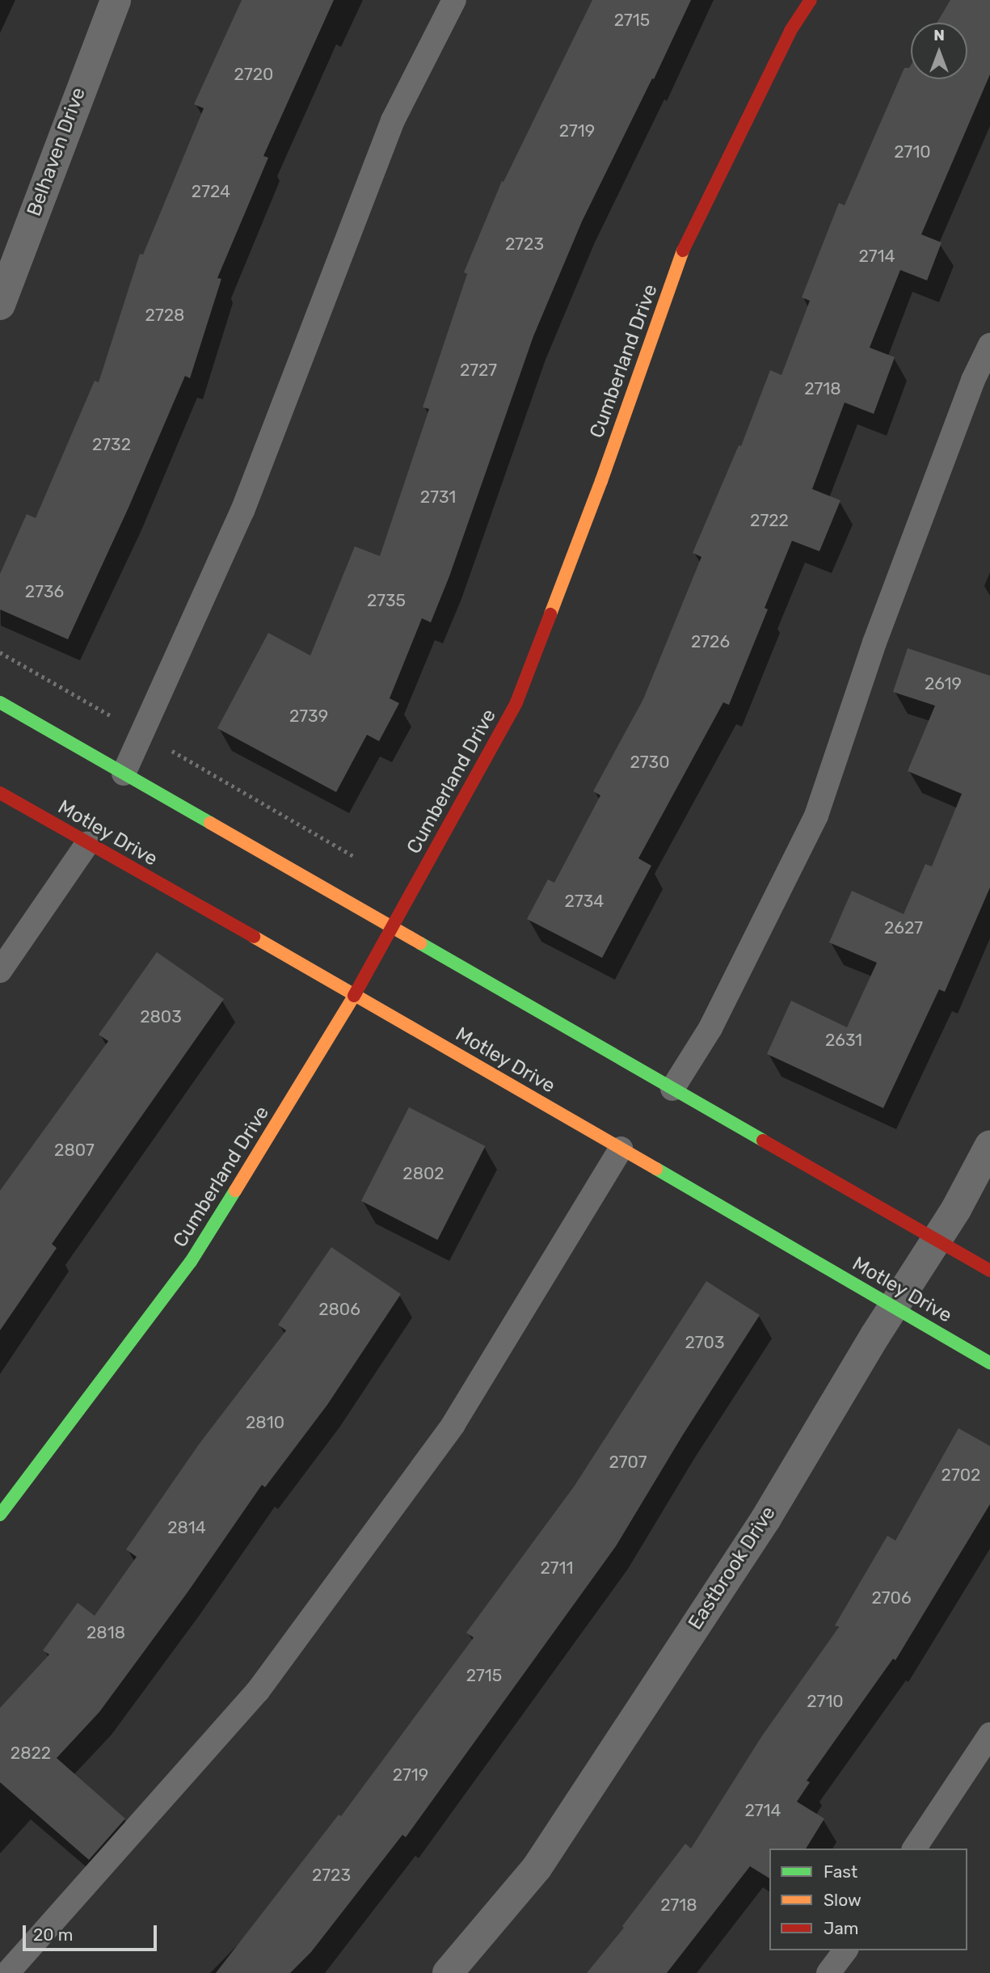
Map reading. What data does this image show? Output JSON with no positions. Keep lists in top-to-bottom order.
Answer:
{
  "streets": {
    "main road": ["Cumberland Drive", "Motley Drive"],
    "street": ["Belhaven Drive", "Eastbrook Drive"]
  },
  "crossings": [
    ["Cumberland Drive", "Motley Drive"],
    ["Motley Drive", "Eastbrook Drive"]
  ],
  "house_numbers": [
    "2715",
    "2720",
    "2719",
    "2710",
    "2724",
    "2723",
    "2714",
    "2728",
    "2727",
    "2718",
    "2732",
    "2731",
    "2722",
    "2736",
    "2735",
    "2726",
    "2619",
    "2739",
    "2730",
    "2734",
    "2627",
    "2803",
    "2631",
    "2807",
    "2802",
    "2806",
    "2703",
    "2810",
    "2707",
    "2702",
    "2814",
    "2711",
    "2706",
    "2818",
    "2715",
    "2710",
    "2822",
    "2719",
    "2714",
    "2723",
    "2718"
  ],
  "legend": ["Fast", "Slow", "Jam"],
  "scale_bar": "20 m",
  "north": "top"
}
